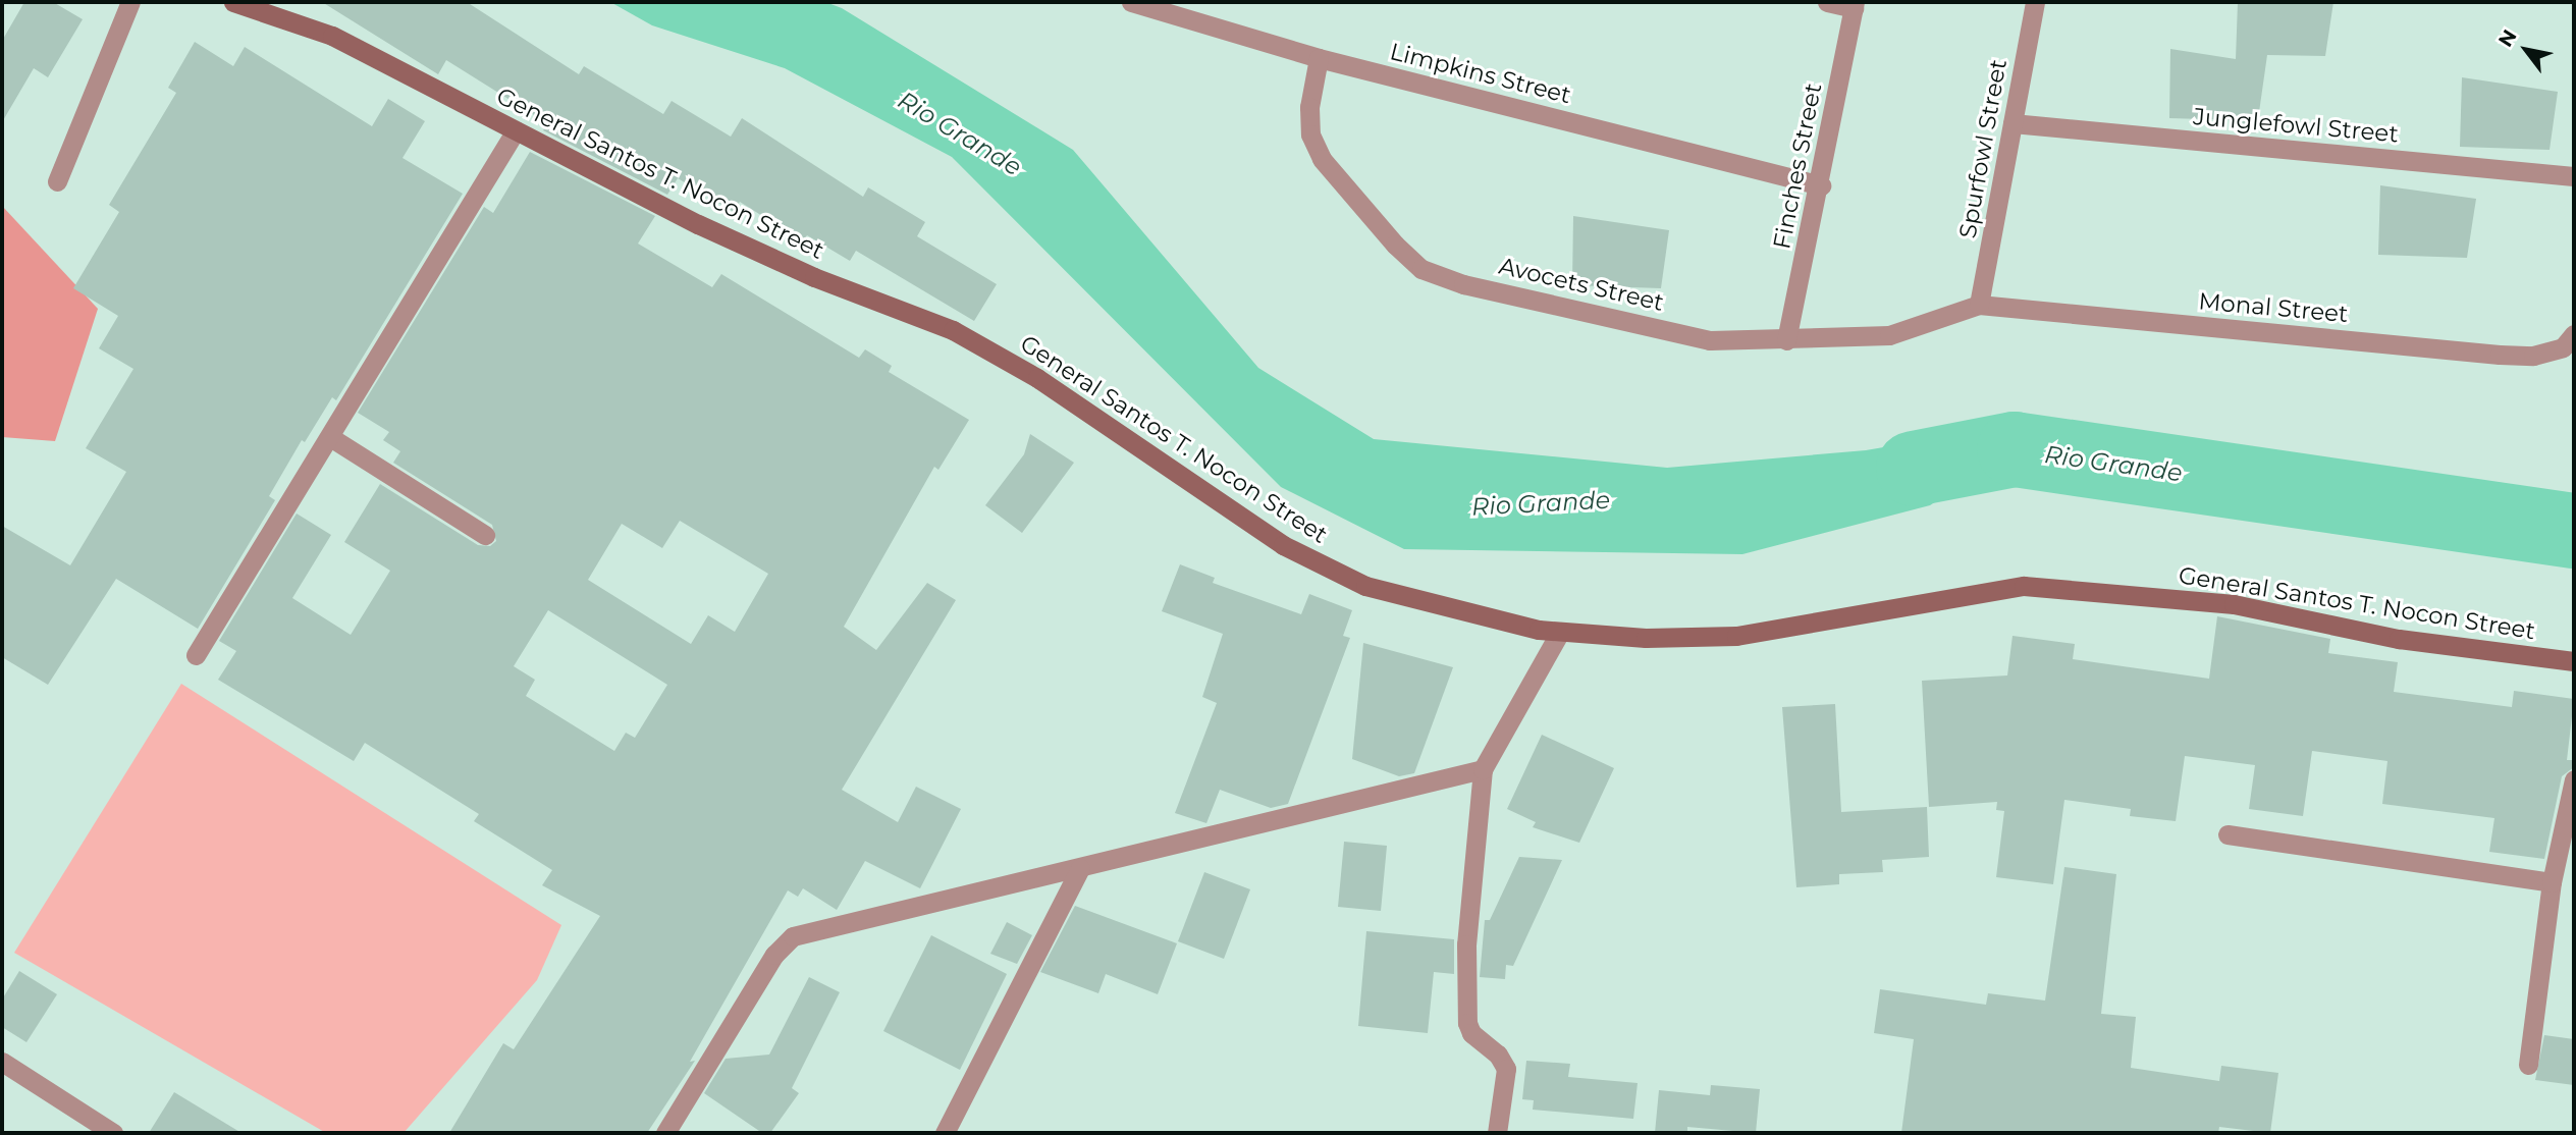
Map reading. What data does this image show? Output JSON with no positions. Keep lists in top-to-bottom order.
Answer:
{
  "streets": {
    "main road": ["General Santos T. Nocon Street"],
    "street": [
      "Limpkins Street",
      "Junglefowl Street",
      "Spurfowl Street",
      "Finches Street",
      "Avocets Street",
      "Monal Street"
    ]
  },
  "crossings": [
    ["Limpkins Street", "Finches Street"],
    ["Limpkins Street", "Avocets Street"],
    ["Junglefowl Street", "Spurfowl Street"],
    ["Spurfowl Street", "Avocets Street"],
    ["Spurfowl Street", "Monal Street"],
    ["Finches Street", "Avocets Street"],
    ["Avocets Street", "Monal Street"]
  ],
  "water": ["Rio Grande"],
  "north": "top left"
}
